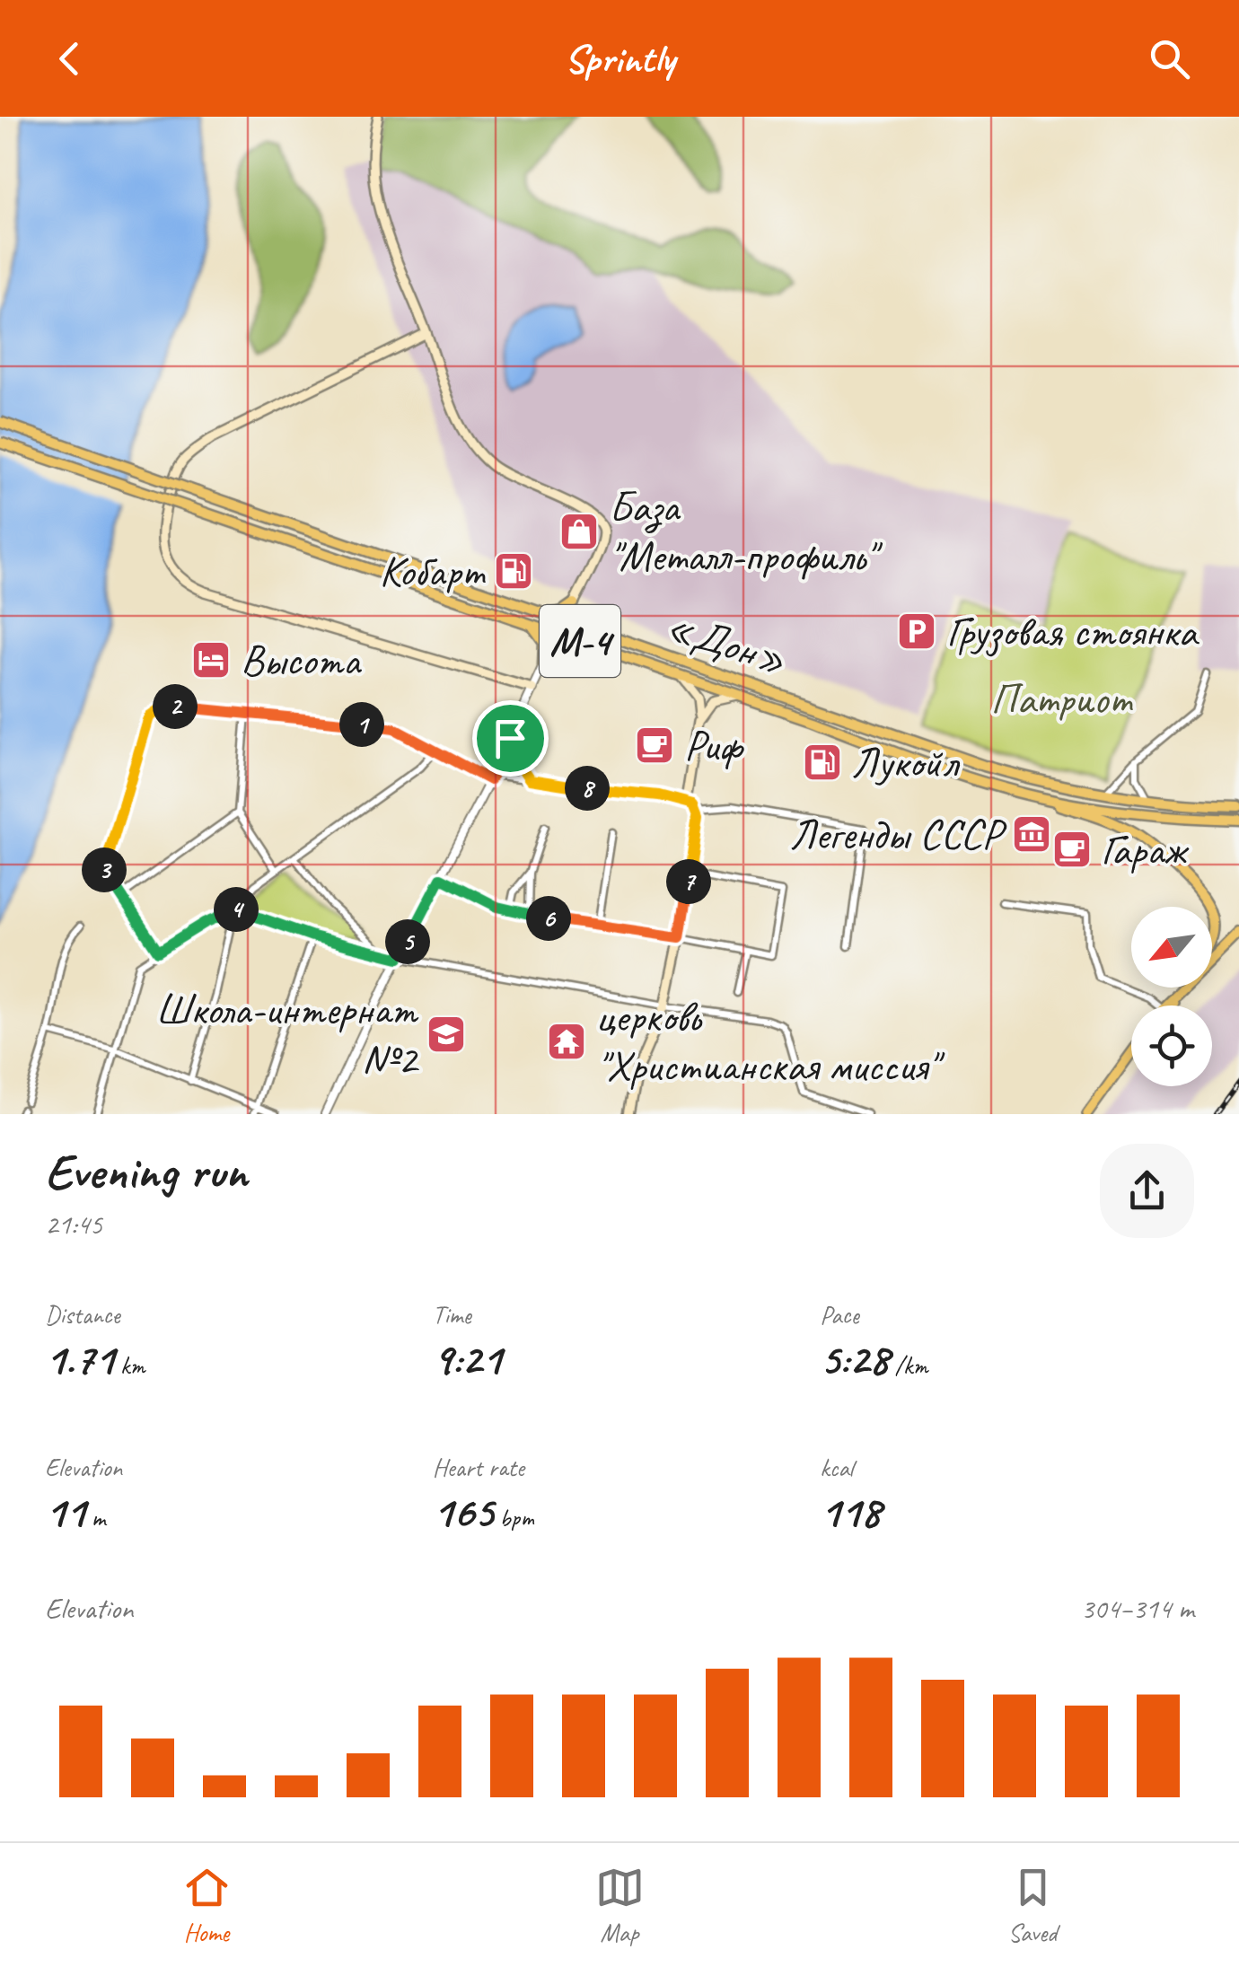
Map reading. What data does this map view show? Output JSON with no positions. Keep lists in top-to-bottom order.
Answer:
{
  "streets": {
    "highway": ["М-4", "«Дон»"]
  },
  "parks": ["Патриот"],
  "places": {
    "shop": ["База \"Металл-профиль\""],
    "fuel station": ["Кобарт", "Лукойл"],
    "parking": ["Грузовая стоянка"],
    "hotel": ["Высота"],
    "cafe": ["Риф", "Гараж"],
    "museum": ["Легенды СССР"],
    "school or university": ["Школа-интернат №2"],
    "temple": ["церковь \"Христианская миссия\""]
  },
  "north": "bottom left",
  "page": {
    "header": "Sprintly",
    "pins": [
      "2",
      "1",
      "8",
      "3",
      "7",
      "4",
      "6",
      "5"
    ],
    "heading": ["Evening run", "21:45"],
    "stats": [
      ["Distance", "1.71 km"],
      ["Time", "9:21"],
      ["Pace", "5:28 /km"],
      ["Elevation", "11 m"],
      ["Heart rate", "165 bpm"],
      ["kcal", "118"]
    ],
    "chart": ["Elevation", "304–314 m"],
    "tabs": ["Home", "Map", "Saved"]
  }
}
